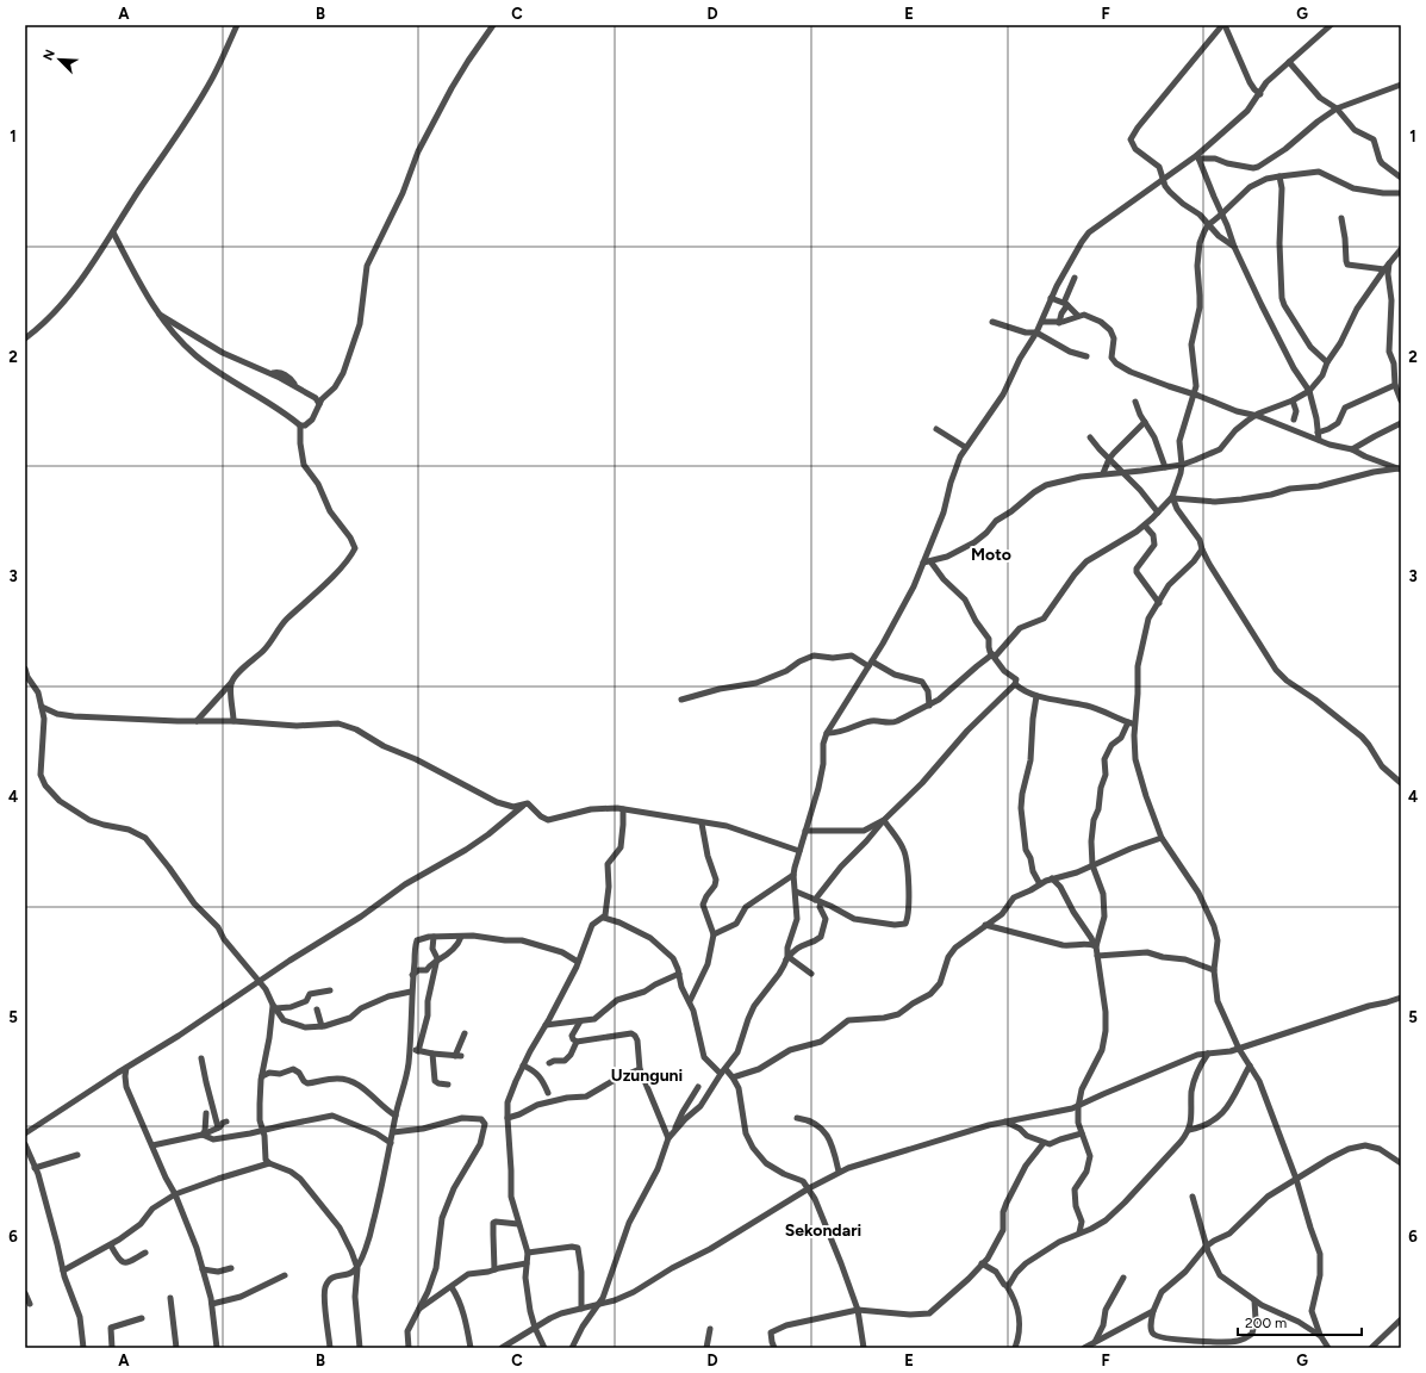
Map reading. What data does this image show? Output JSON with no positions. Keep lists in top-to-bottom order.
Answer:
{
  "districts": ["Moto", "Uzunguni", "Sekondari"],
  "scale_bar": "200 m",
  "north": "top left",
  "grid": {
    "columns": [
      "A",
      "B",
      "C",
      "D",
      "E",
      "F",
      "G"
    ],
    "rows": [
      "1",
      "2",
      "3",
      "4",
      "5",
      "6"
    ]
  }
}
